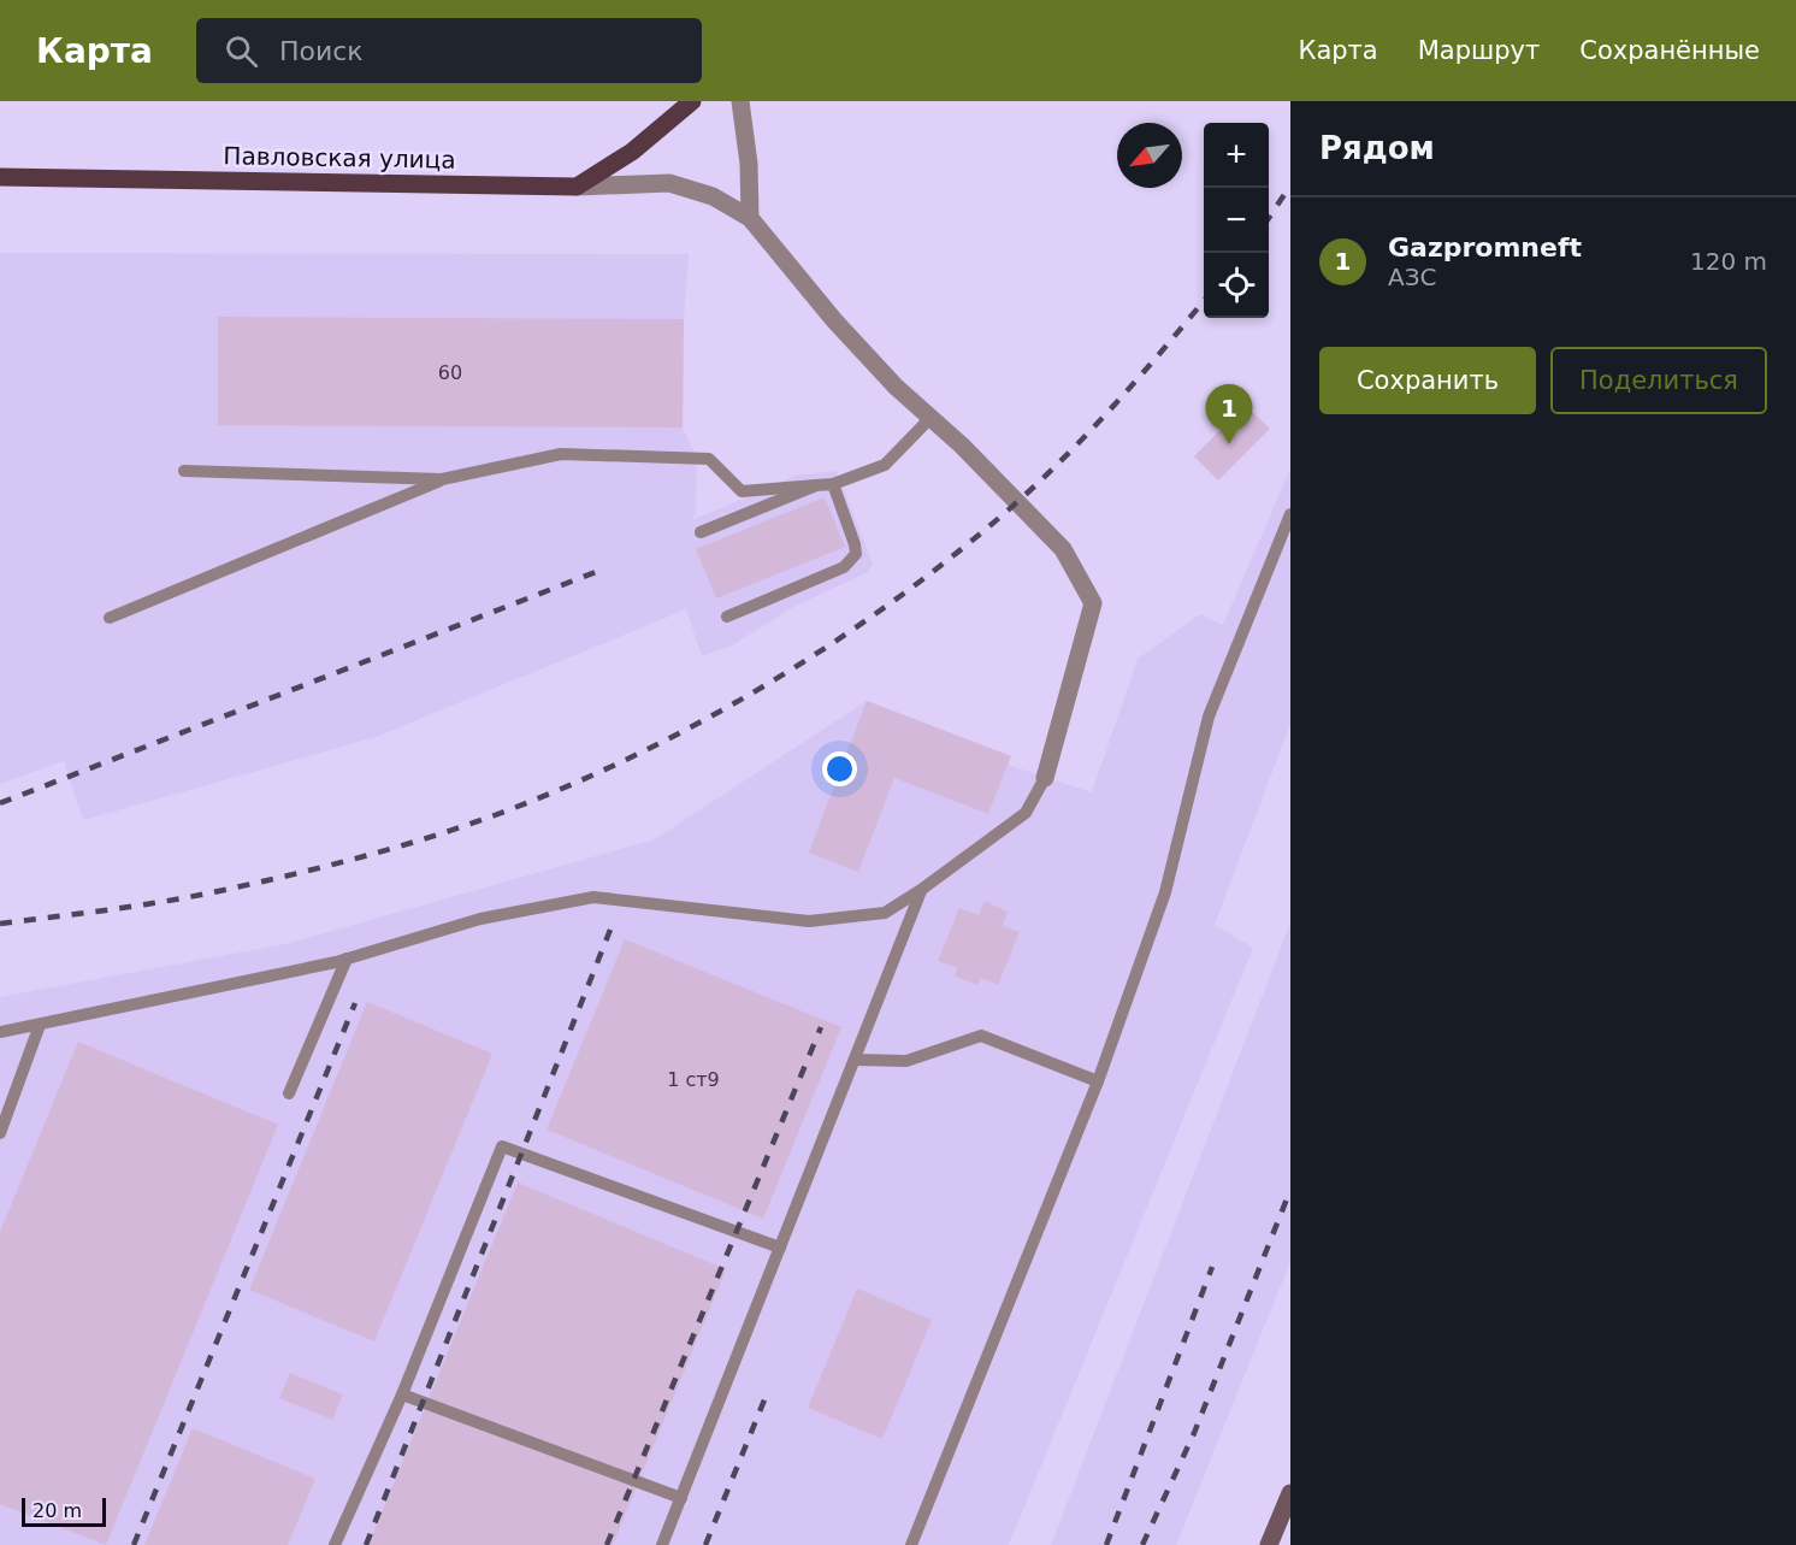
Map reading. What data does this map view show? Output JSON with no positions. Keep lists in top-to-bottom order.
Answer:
{
  "streets": {
    "main road": ["Павловская улица"]
  },
  "house_numbers": ["60", "1 ст9"],
  "scale_bar": "20 m",
  "north": "bottom left",
  "page": {
    "header": "Карта",
    "search": "Поиск",
    "nav": ["Карта", "Маршрут", "Сохранённые"],
    "heading": "Рядом",
    "map_buttons": ["+", "−"],
    "list": [
      {
        "mark": "1",
        "name": "Gazpromneft",
        "note": "АЗС",
        "value": "120 m"
      }
    ],
    "buttons": ["Сохранить", "Поделиться"],
    "pins": "1",
    "scale": "20 m"
  }
}
